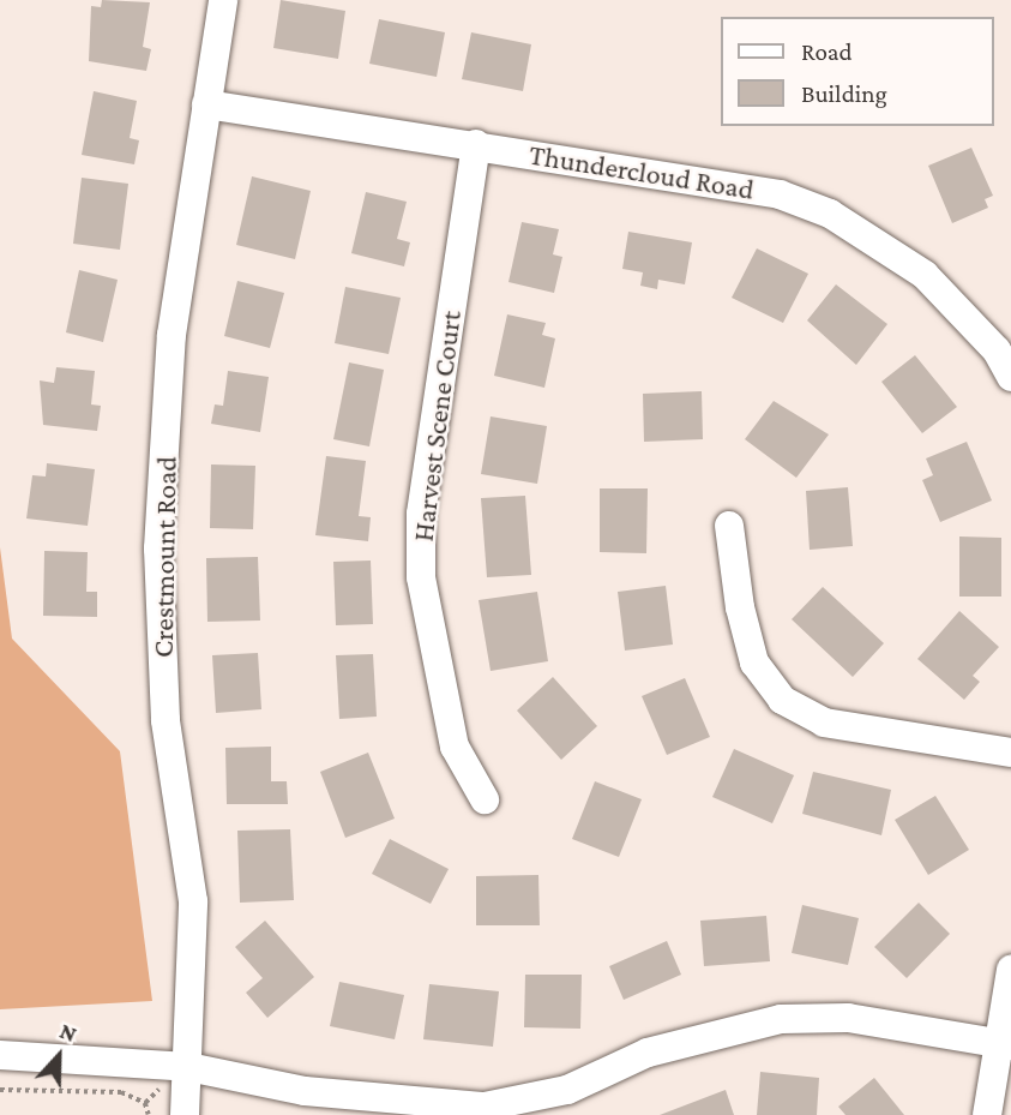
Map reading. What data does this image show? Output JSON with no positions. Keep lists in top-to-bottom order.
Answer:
{
  "streets": {
    "street": ["Thundercloud Road", "Harvest Scene Court", "Crestmount Road"]
  },
  "crossings": [
    ["Thundercloud Road", "Harvest Scene Court"],
    ["Thundercloud Road", "Crestmount Road"]
  ],
  "legend": ["Road", "Building"],
  "north": "top"
}
